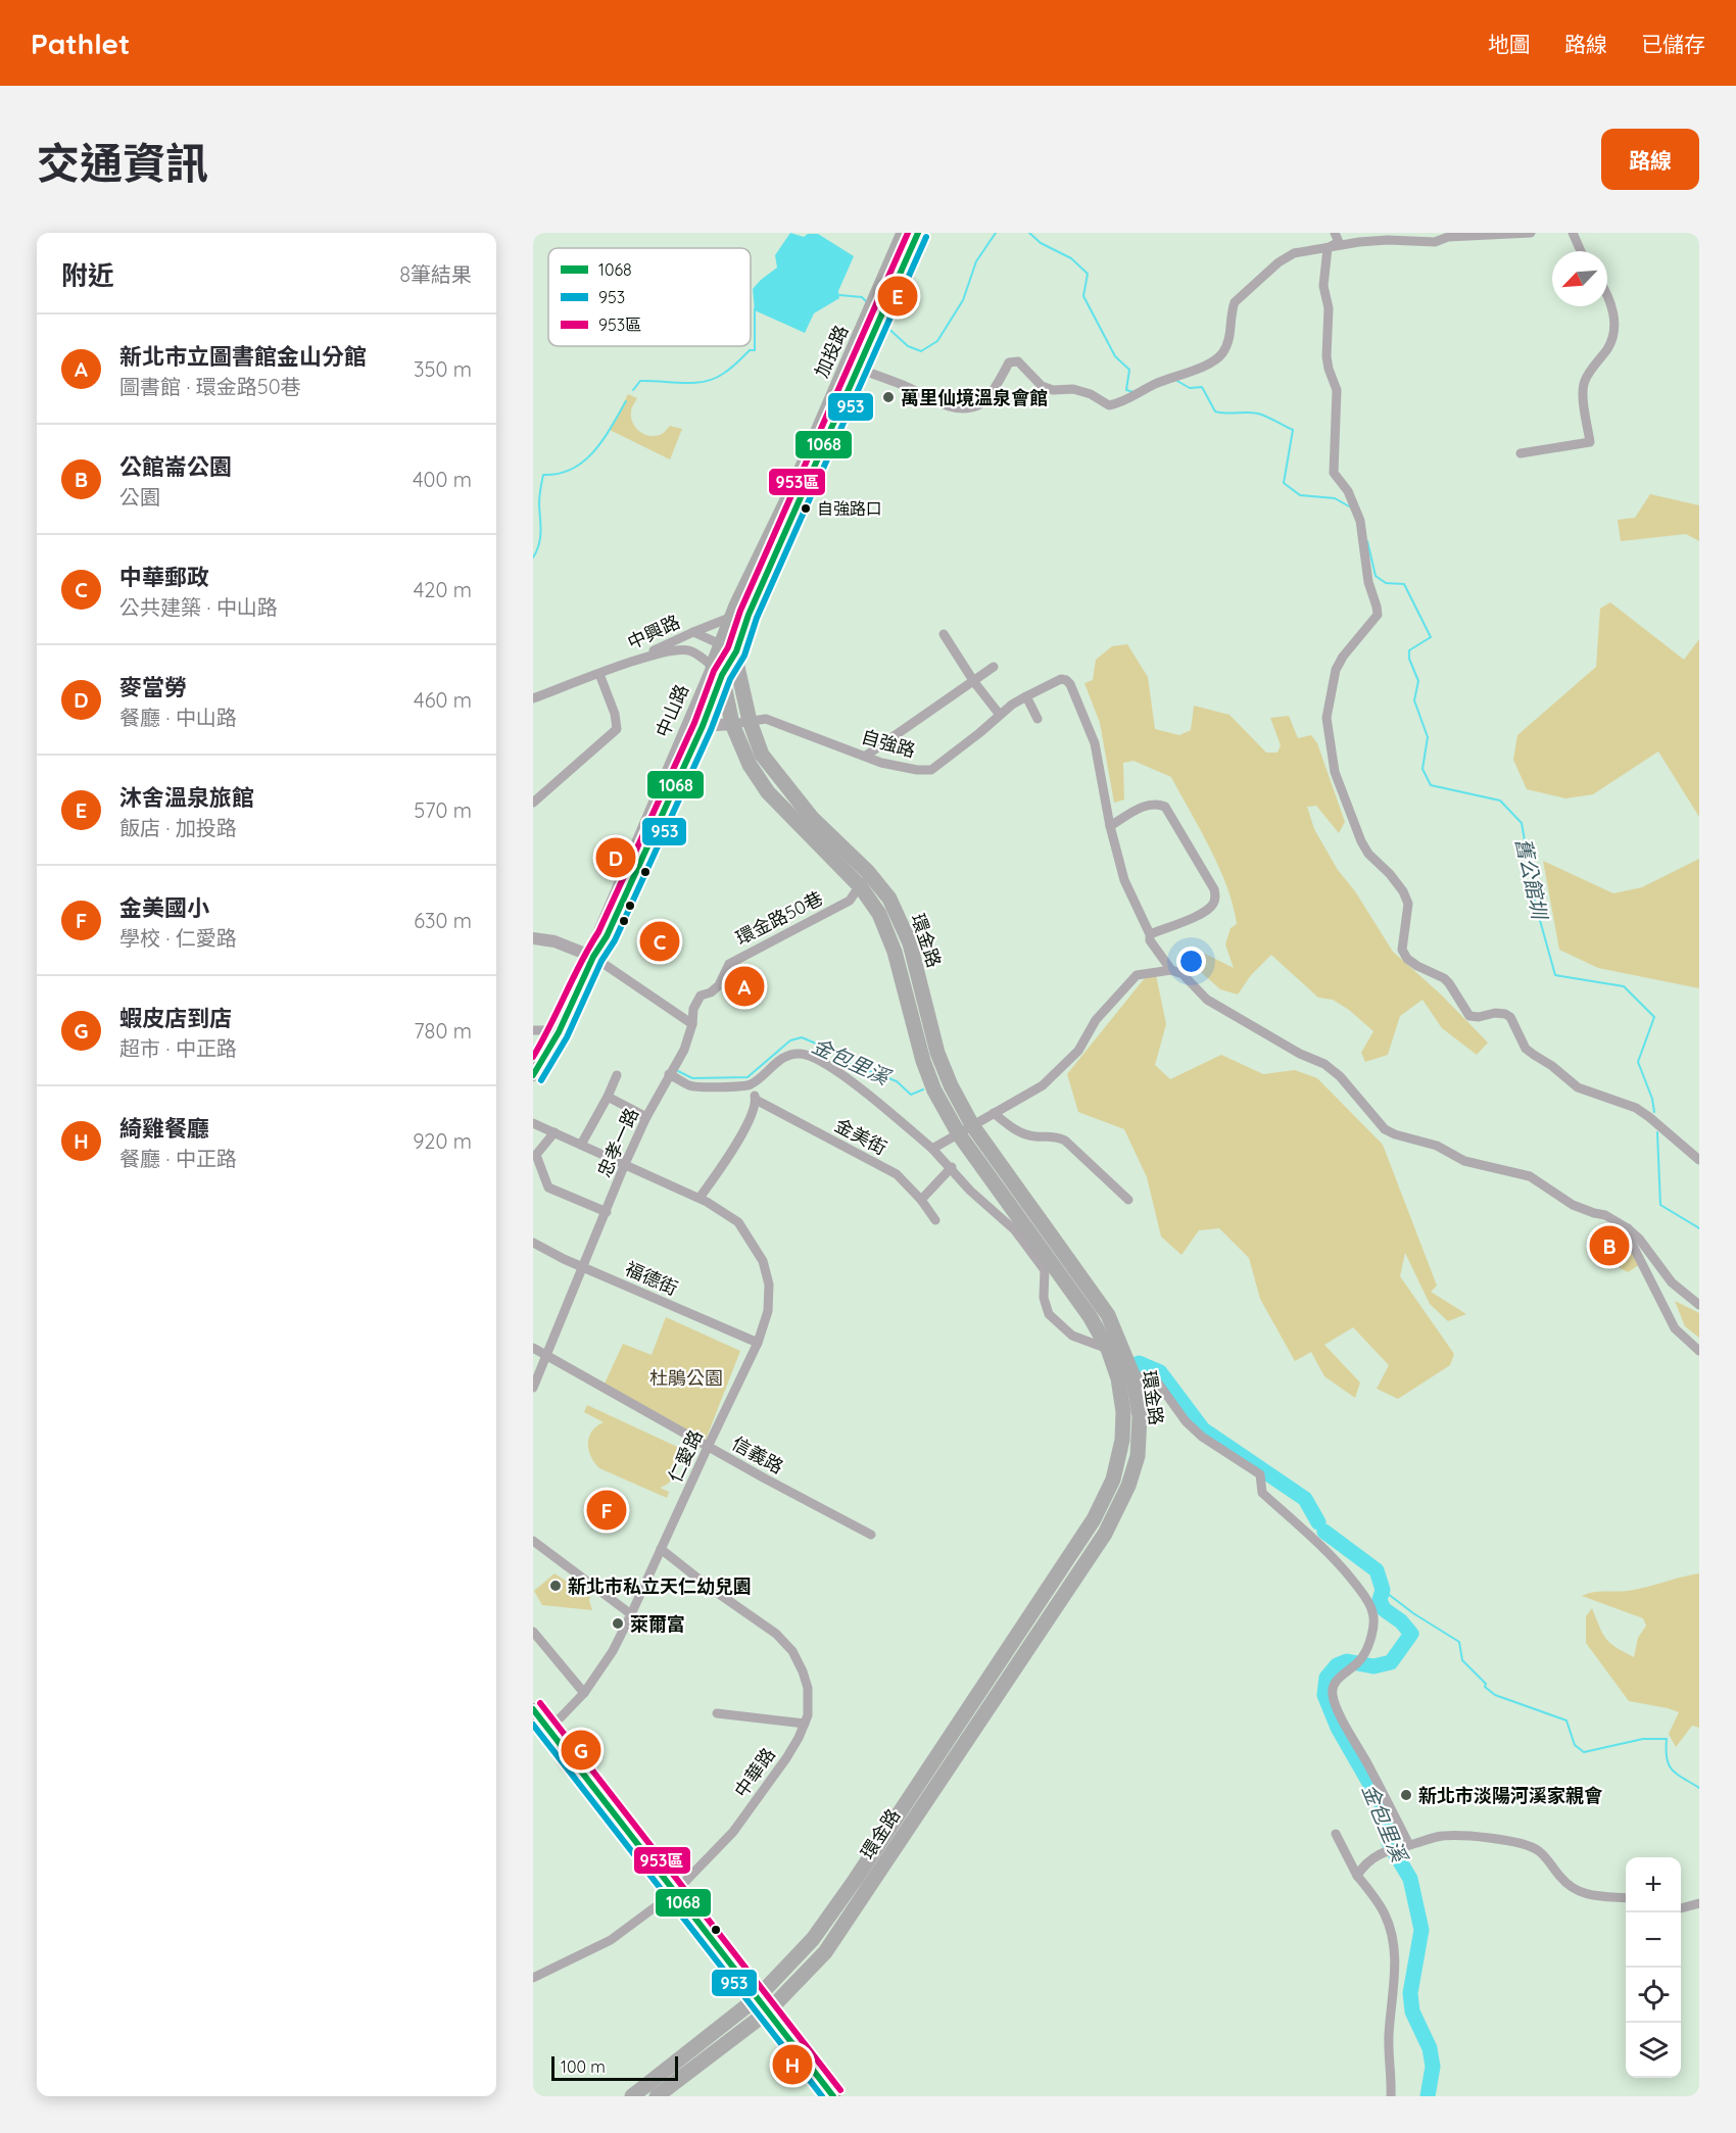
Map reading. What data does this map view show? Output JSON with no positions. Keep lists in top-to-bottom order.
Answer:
{
  "streets": {
    "main road": ["加投路", "中山路", "環金路"],
    "street": [
      "中興路",
      "自強路",
      "環金路50巷",
      "金美街",
      "忠孝一路",
      "福德街",
      "信義路",
      "仁愛路",
      "中華路"
    ]
  },
  "crossings": [
    ["加投路", "中山路"],
    ["中興路", "中山路"],
    ["中興路", "環金路"],
    ["中山路", "環金路"],
    ["自強路", "環金路"],
    ["環金路50巷", "環金路"],
    ["環金路50巷", "忠孝一路"],
    ["忠孝一路", "福德街"],
    ["忠孝一路", "信義路"],
    ["忠孝一路", "仁愛路"],
    ["福德街", "仁愛路"],
    ["信義路", "仁愛路"],
    ["仁愛路", "中華路"]
  ],
  "water": ["舊公館圳", "金包里溪"],
  "parks": ["杜鵑公園"],
  "places": [
    "萬里仙境溫泉會館",
    "自強路口",
    "新北市私立天仁幼兒園",
    "萊爾富",
    "新北市淡陽河溪家親會"
  ],
  "lines": ["transit line 1068", "transit line 953區", "transit line 953"],
  "legend": ["1068", "953", "953區"],
  "scale_bar": "100 m",
  "north": "bottom left",
  "page": {
    "header": "Pathlet",
    "nav": ["地圖", "路線", "已儲存"],
    "title": "交通資訊",
    "buttons": "路線",
    "heading": ["附近", "8筆結果"],
    "pins": [
      "E",
      "D",
      "C",
      "A",
      "B",
      "F",
      "G",
      "H"
    ],
    "list": [
      {
        "mark": "A",
        "name": "新北市立圖書館金山分館",
        "note": "圖書館 · 環金路50巷",
        "value": "350 m"
      },
      {
        "mark": "B",
        "name": "公館崙公園",
        "note": "公園",
        "value": "400 m"
      },
      {
        "mark": "C",
        "name": "中華郵政",
        "note": "公共建築 · 中山路",
        "value": "420 m"
      },
      {
        "mark": "D",
        "name": "麥當勞",
        "note": "餐廳 · 中山路",
        "value": "460 m"
      },
      {
        "mark": "E",
        "name": "沐舍溫泉旅館",
        "note": "飯店 · 加投路",
        "value": "570 m"
      },
      {
        "mark": "F",
        "name": "金美國小",
        "note": "學校 · 仁愛路",
        "value": "630 m"
      },
      {
        "mark": "G",
        "name": "蝦皮店到店",
        "note": "超市 · 中正路",
        "value": "780 m"
      },
      {
        "mark": "H",
        "name": "綺雞餐廳",
        "note": "餐廳 · 中正路",
        "value": "920 m"
      }
    ],
    "map_buttons": ["+", "−"],
    "scale": "100 m"
  }
}
